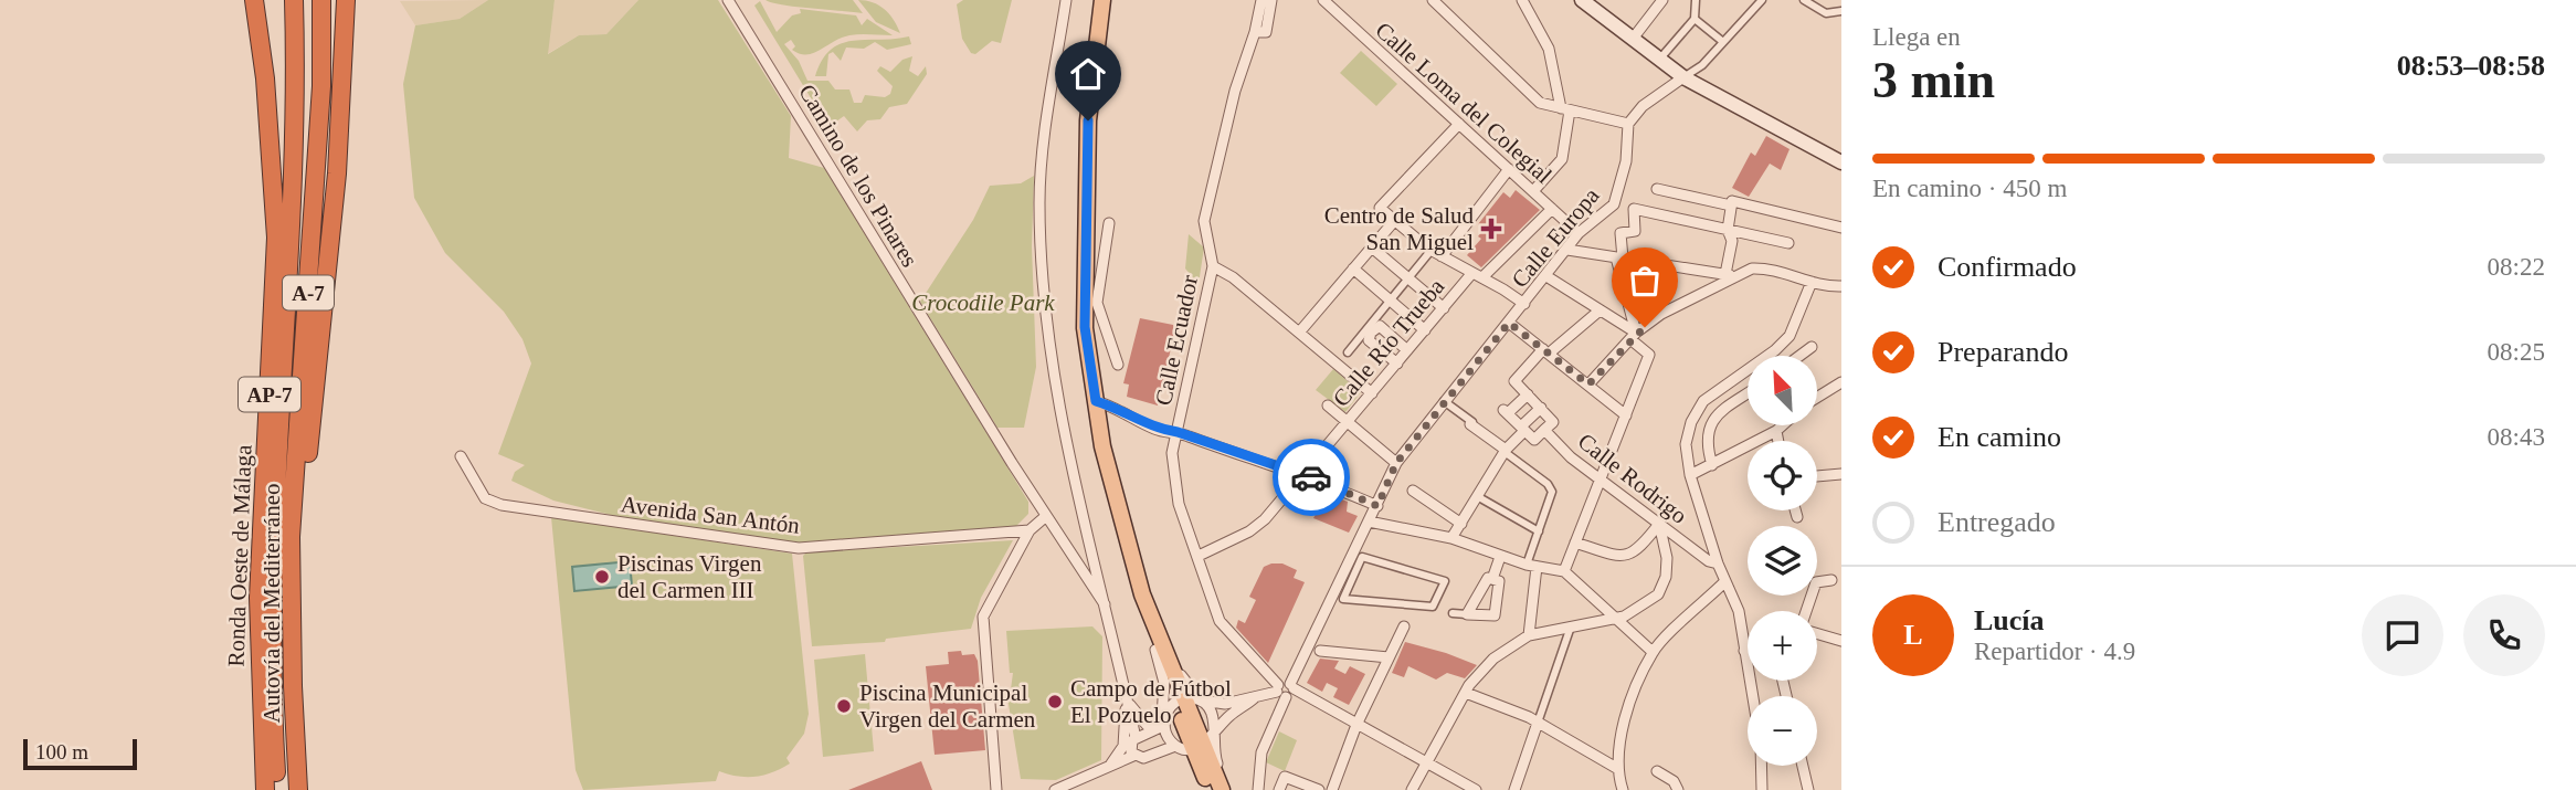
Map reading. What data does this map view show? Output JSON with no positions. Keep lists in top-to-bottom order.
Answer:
{
  "streets": {
    "highway": [
      "A-7",
      "AP-7",
      "Ronda Oeste de Málaga",
      "Autovía del Mediterráneo"
    ],
    "street": [
      "Calle Loma del Colegial",
      "Camino de los Pinares",
      "Calle Europa",
      "Calle Ecuador",
      "Calle Río Trueba",
      "Calle Rodrigo",
      "Avenida San Antón"
    ]
  },
  "crossings": [
    ["Calle Loma del Colegial", "Calle Europa"],
    ["Calle Europa", "Calle Ecuador"],
    ["Calle Ecuador", "Calle Río Trueba"],
    ["AP-7", "Autovía del Mediterráneo"]
  ],
  "parks": ["Crocodile Park"],
  "places": {
    "health": ["Centro de Salud San Miguel"],
    "other": ["Piscinas Virgen del Carmen III", "Campo de Fútbol El Pozuelo", "Piscina Municipal Virgen del Carmen"]
  },
  "scale_bar": "100 m",
  "north": "top left",
  "page": {
    "heading": ["3 min", "Llega en", "08:53–08:58"],
    "panel": ["Lucía", "Repartidor · 4.9"],
    "bar": "En camino · 450 m",
    "list": [
      ["Confirmado", "08:22"],
      ["Preparando", "08:25"],
      ["En camino", "08:43"],
      "Entregado"
    ],
    "map_buttons": ["+", "−"],
    "round": "L",
    "scale": "100 m"
  }
}
